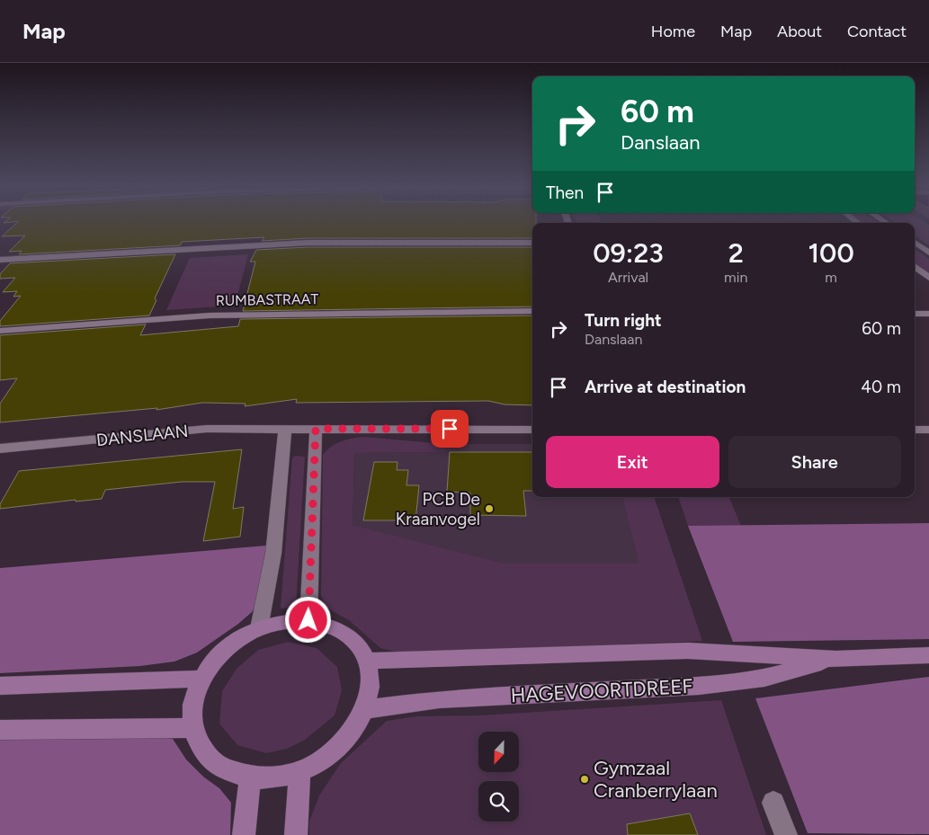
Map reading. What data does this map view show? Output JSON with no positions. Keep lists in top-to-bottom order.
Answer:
{
  "streets": {
    "main road": ["HAGEVOORTDREEF"],
    "street": ["RUMBASTRAAT", "DANSLAAN"]
  },
  "places": ["PCB De Kraanvogel", "Gymzaal Cranberrylaan"],
  "north": "bottom",
  "page": {
    "header": "Map",
    "nav": [
      "Home",
      "Map",
      "About",
      "Contact"
    ],
    "turn": ["60 m", "Danslaan"],
    "then": "Then",
    "eta": [
      "09:23",
      "Arrival",
      "2",
      "min",
      "100",
      "m"
    ],
    "list": [
      {
        "name": "Turn right",
        "note": "Danslaan",
        "value": "60 m"
      },
      {
        "name": "Arrive at destination",
        "value": "40 m"
      }
    ],
    "buttons": ["Exit", "Share"]
  }
}
